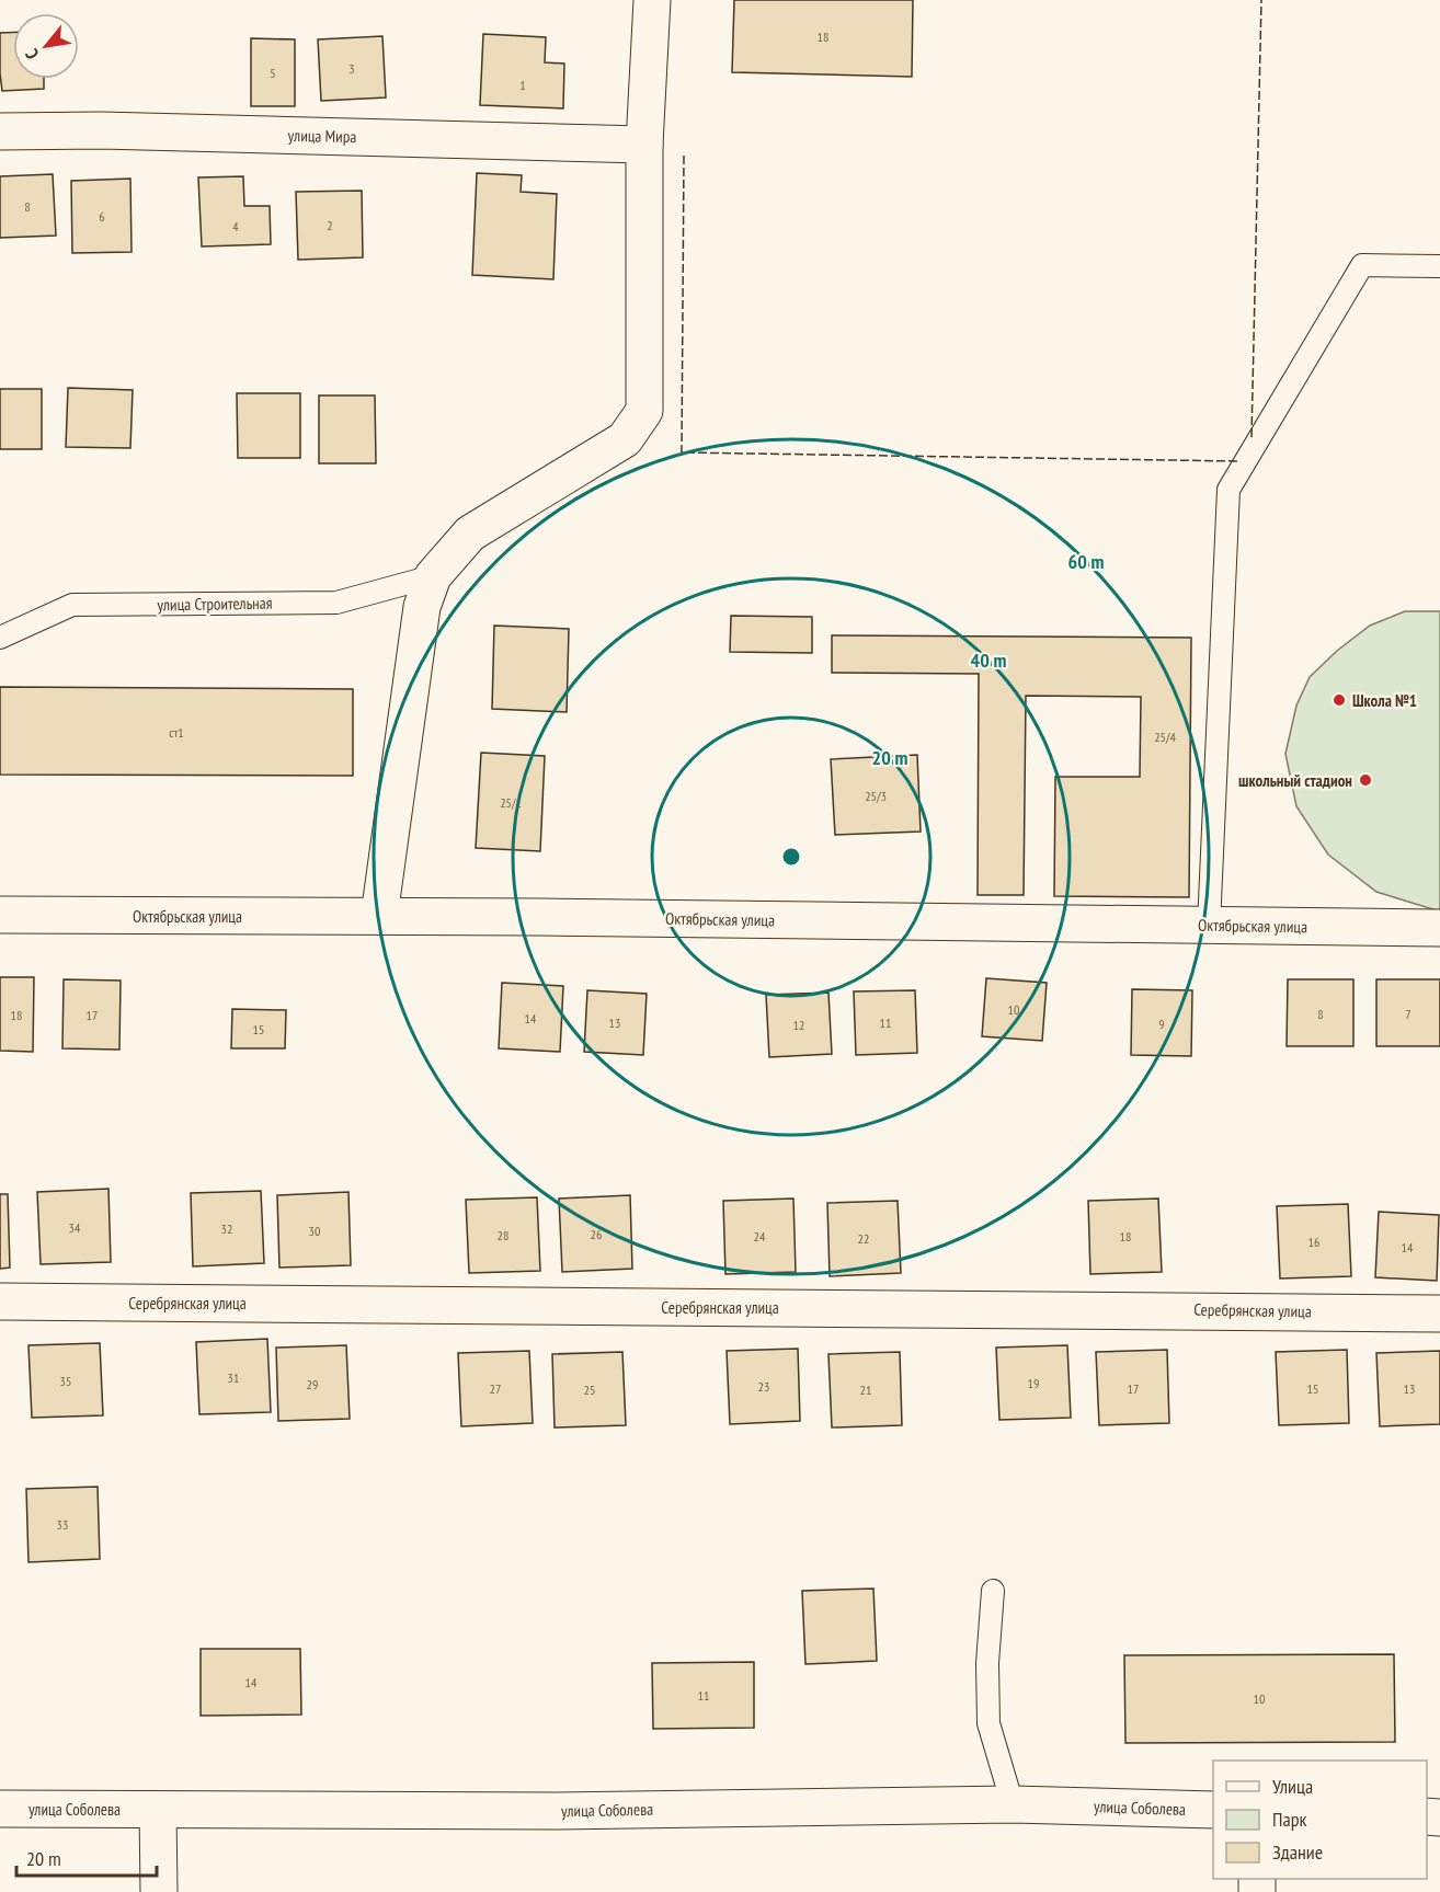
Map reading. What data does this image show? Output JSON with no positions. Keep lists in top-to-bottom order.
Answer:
{
  "streets": {
    "street": [
      "улица Мира",
      "Октябрьская улица",
      "Серебрянская улица",
      "улица Соболева"
    ],
    "lane": ["улица Строительная"]
  },
  "places": ["Школа №1", "школьный стадион"],
  "house_numbers": [
    "18",
    "3",
    "5",
    "1",
    "8",
    "6",
    "2",
    "4",
    "ст1",
    "25/4",
    "25/3",
    "25/1",
    "10",
    "8",
    "7",
    "18",
    "17",
    "14",
    "13",
    "11",
    "9",
    "12",
    "15",
    "34",
    "32",
    "30",
    "26",
    "28",
    "24",
    "18",
    "22",
    "16",
    "14",
    "31",
    "35",
    "19",
    "29",
    "23",
    "27",
    "17",
    "15",
    "13",
    "25",
    "21",
    "33",
    "14",
    "11",
    "10"
  ],
  "legend": ["Улица", "Парк", "Здание"],
  "scale_bar": "20 m",
  "north": "bottom left",
  "rings": ["60 m", "40 m", "20 m"]
}
